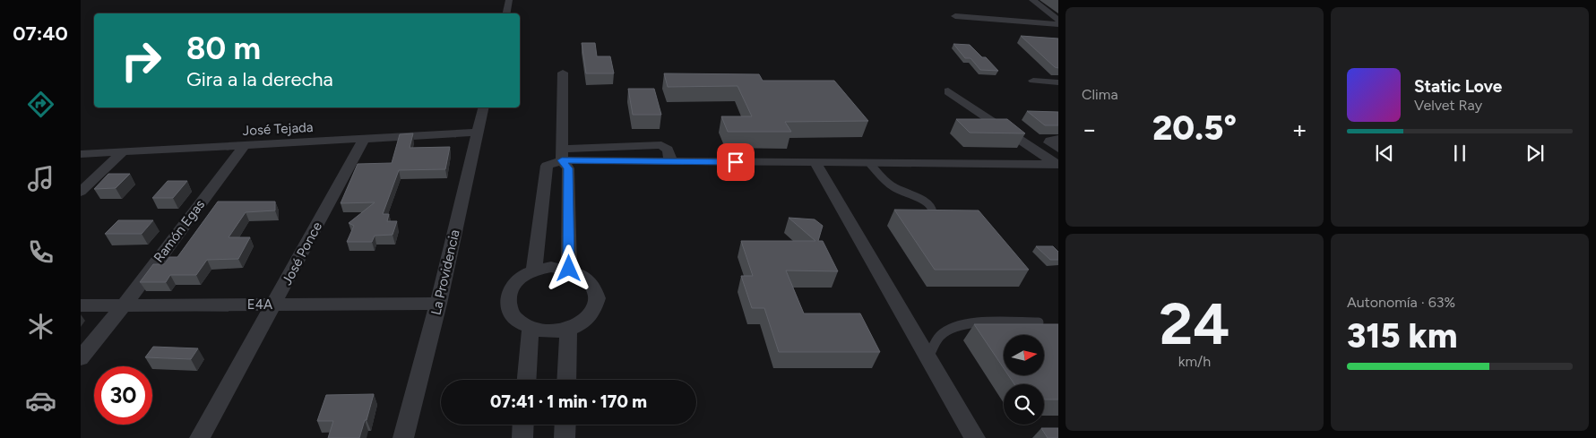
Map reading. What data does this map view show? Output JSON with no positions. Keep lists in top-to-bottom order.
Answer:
{
  "streets": {
    "street": [
      "José Tejada",
      "Ramón Egas",
      "José Ponce",
      "La Providencia",
      "E4A"
    ]
  },
  "crossings": [
    ["José Tejada", "Ramón Egas"],
    ["José Tejada", "José Ponce"],
    ["José Tejada", "La Providencia"],
    ["Ramón Egas", "E4A"],
    ["José Ponce", "E4A"],
    ["La Providencia", "E4A"]
  ],
  "north": "right",
  "page": {
    "tabs": "07:40",
    "tile": [
      "Clima",
      ["24", "km/h"],
      ["Autonomía · 63%", "315 km"]
    ],
    "turn": ["80 m", "Gira a la derecha"],
    "song": ["Static Love", "Velvet Ray"],
    "heat": ["−", "20.5°", "+"],
    "limit": "30",
    "trip": "07:41 · 1 min · 170 m"
  }
}
